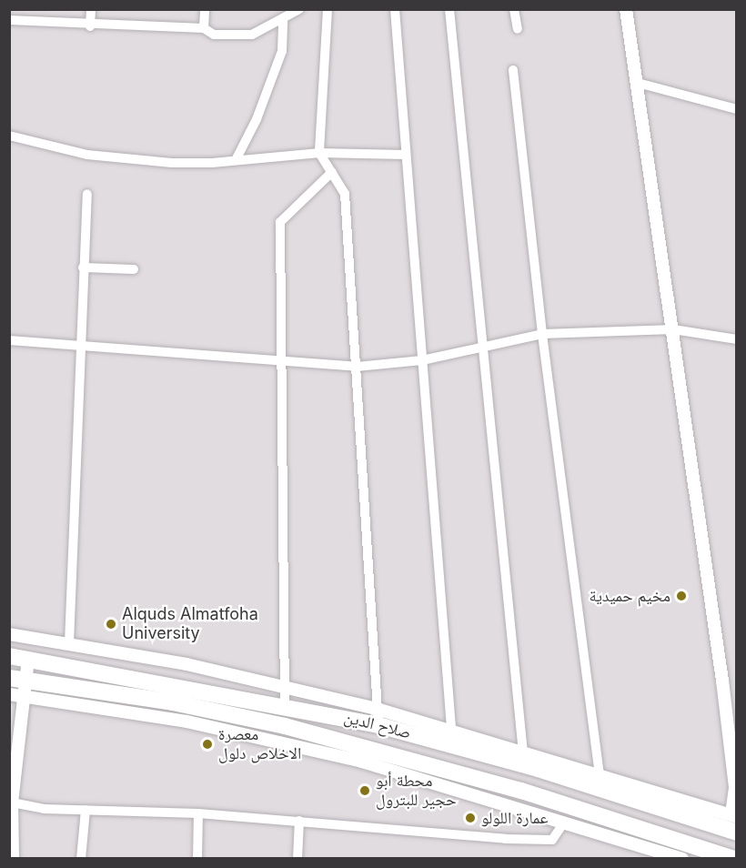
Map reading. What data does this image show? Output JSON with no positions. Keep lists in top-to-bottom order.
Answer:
{
  "streets": {
    "highway": ["صلاح الدين"]
  },
  "places": [
    "مخيم حميدية",
    "Alquds Almatfoha University",
    "معصرة الاخلاص دلول",
    "محطة أبو حجير للبترول",
    "عمارة اللولو"
  ]
}
